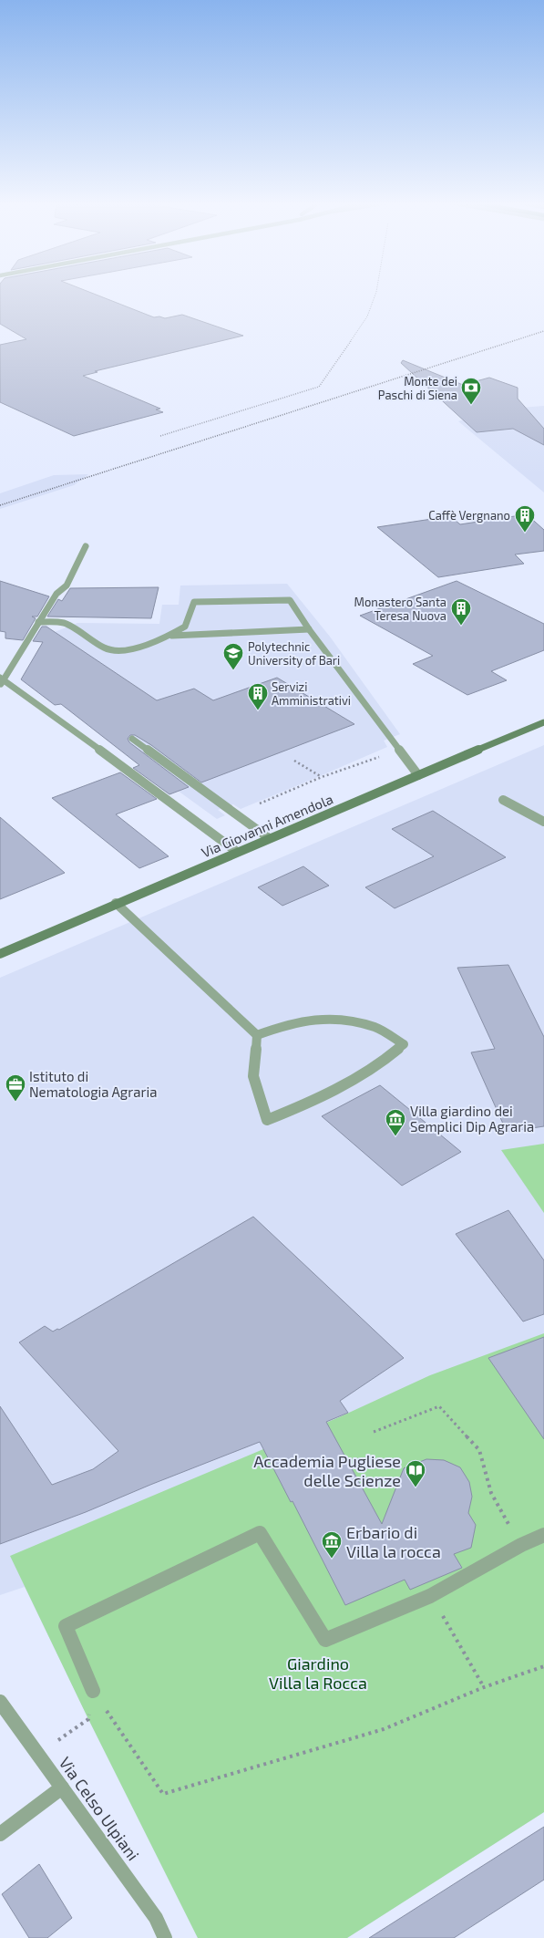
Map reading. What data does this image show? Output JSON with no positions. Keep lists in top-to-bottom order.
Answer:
{
  "streets": {
    "main road": ["Via Giovanni Amendola"],
    "street": ["Via Celso Ulpiani"]
  },
  "parks": ["Giardino Villa la Rocca"],
  "places": {
    "bank": ["Monte dei Paschi di Siena"],
    "building": ["Caffè Vergnano", "Monastero Santa Teresa Nuova", "Servizi Amministrativi"],
    "school or university": ["Polytechnic University of Bari"],
    "office": ["Istituto di Nematologia Agraria"],
    "museum": ["Villa giardino dei Semplici Dip Agraria", "Erbario di Villa la rocca"],
    "library": ["Accademia Pugliese delle Scienze"]
  }
}
